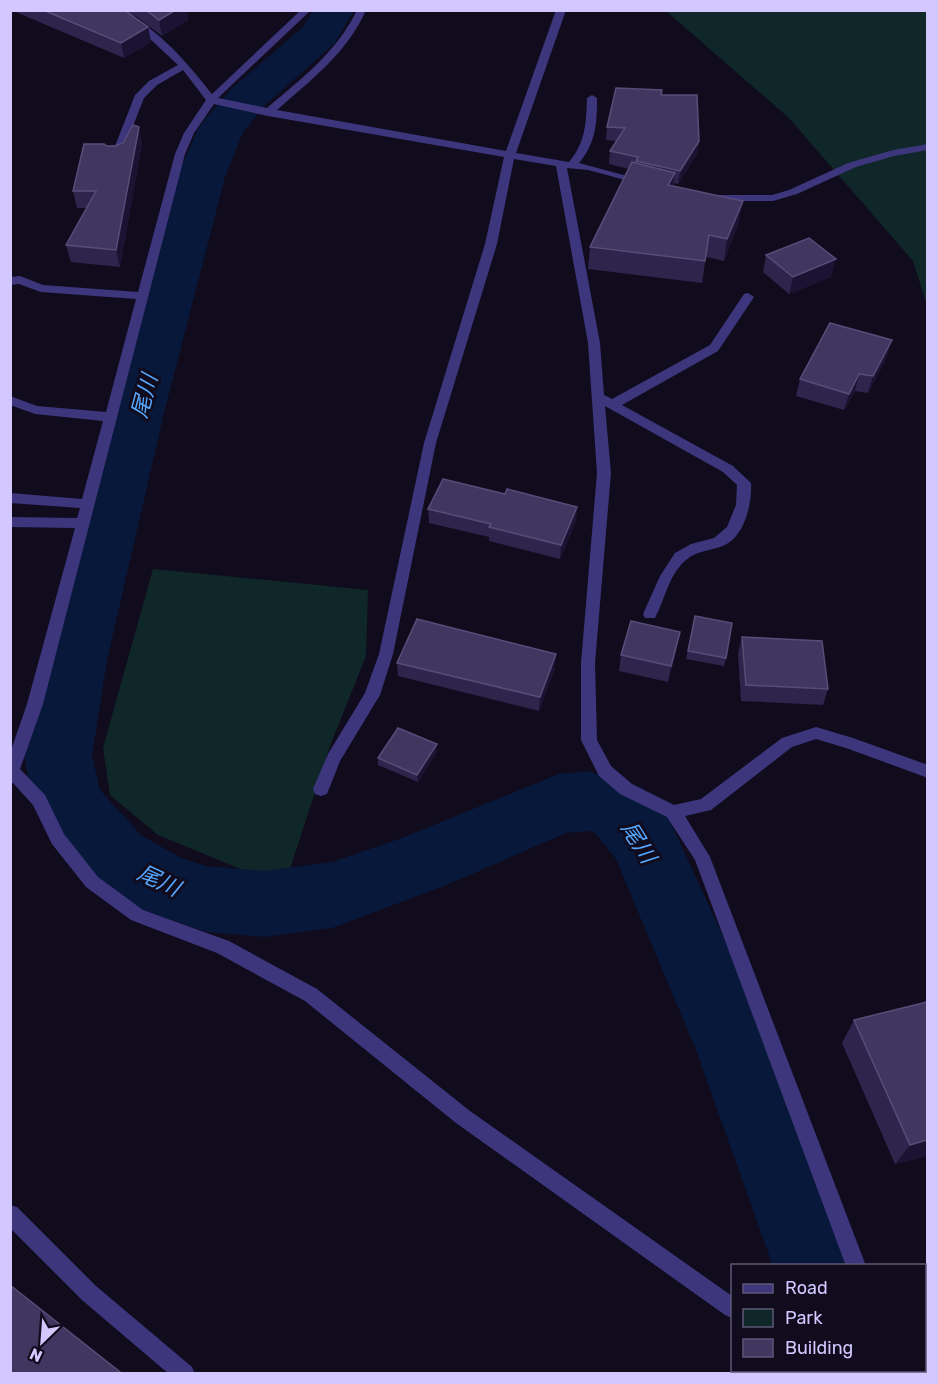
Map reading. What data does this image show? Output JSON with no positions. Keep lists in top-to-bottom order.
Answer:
{
  "water": ["尾川"],
  "legend": ["Road", "Park", "Building"],
  "north": "bottom left"
}
